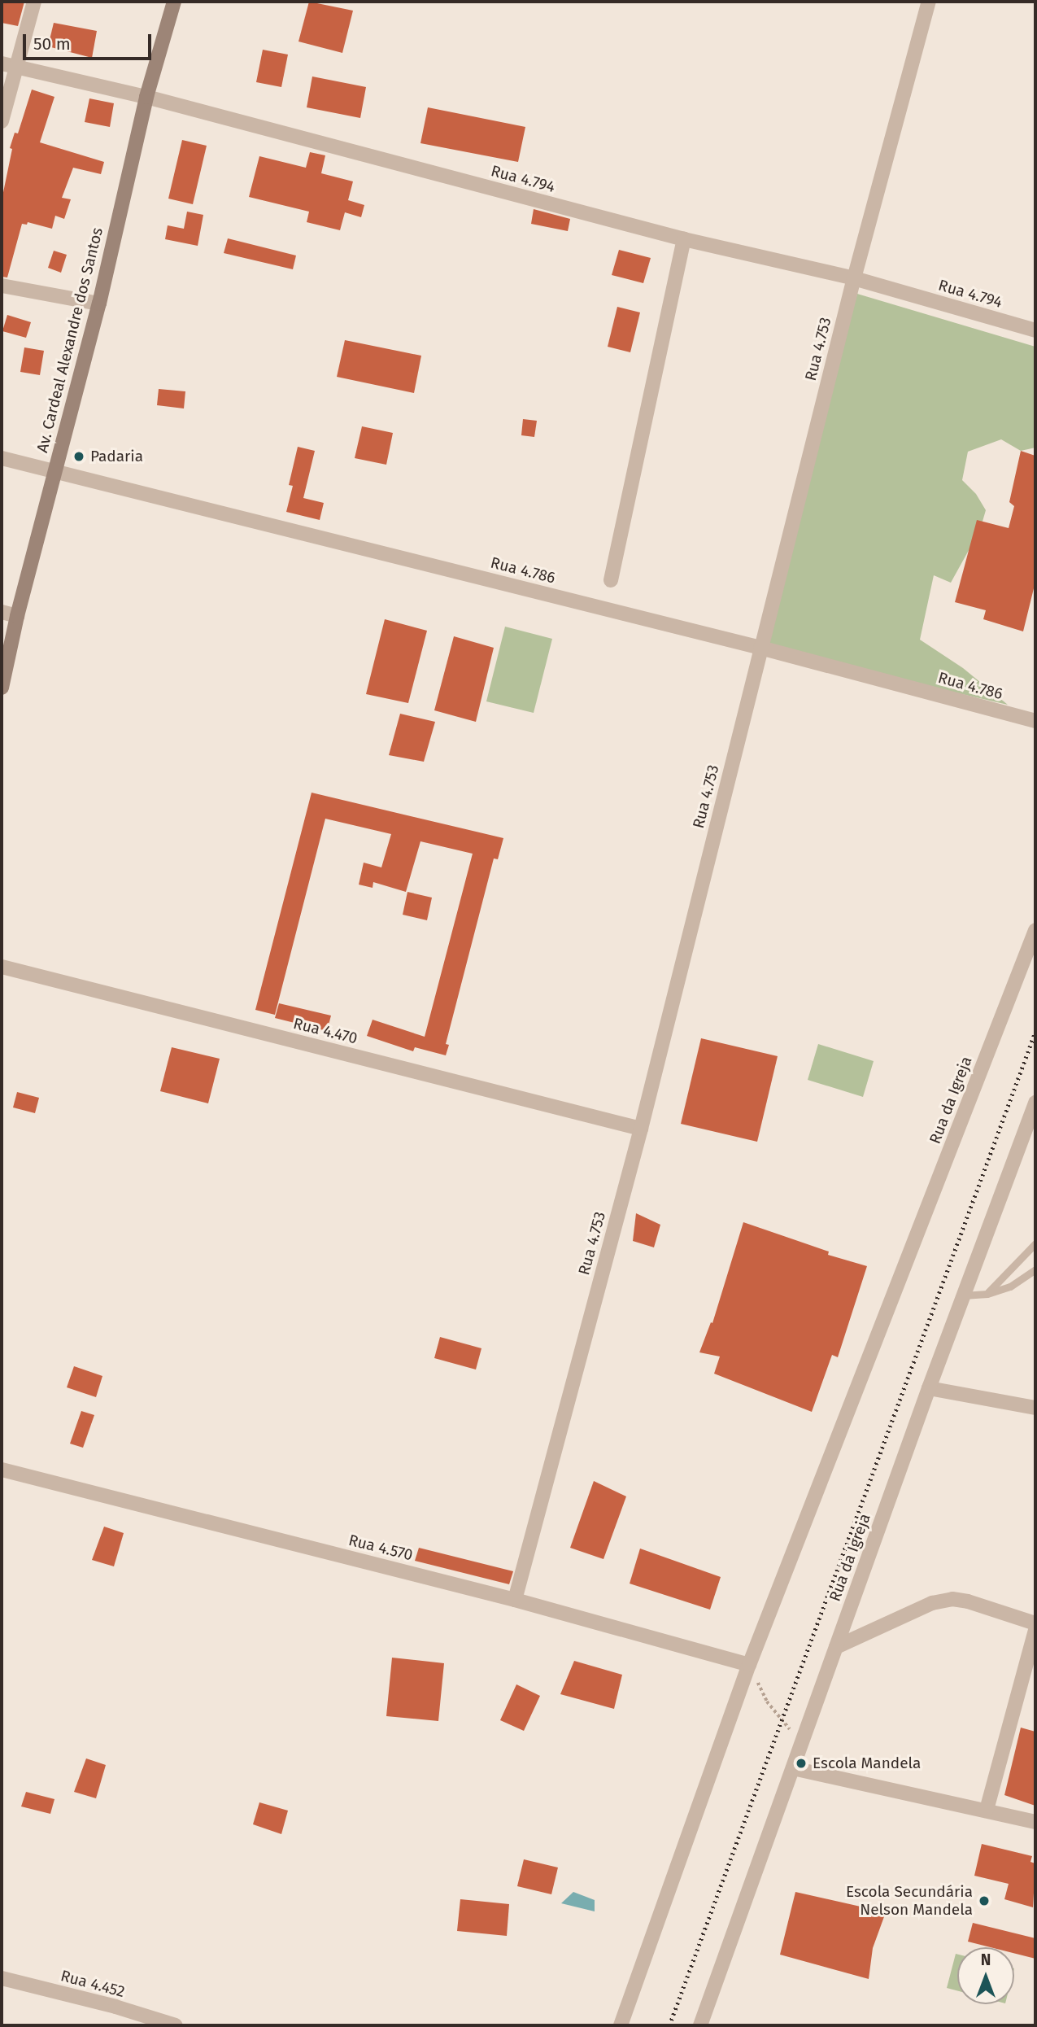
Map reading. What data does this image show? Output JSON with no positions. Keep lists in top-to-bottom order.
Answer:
{
  "streets": {
    "main road": ["Av. Cardeal Alexandre dos Santos"],
    "street": [
      "Rua 4.794",
      "Rua 4.753",
      "Rua 4.786",
      "Rua 4.470",
      "Rua da Igreja",
      "Rua 4.570",
      "Rua 4.452"
    ]
  },
  "crossings": [
    ["Rua 4.794", "Av. Cardeal Alexandre dos Santos"],
    ["Rua 4.794", "Rua 4.753"],
    ["Av. Cardeal Alexandre dos Santos", "Rua 4.786"],
    ["Rua 4.753", "Rua 4.786"],
    ["Rua 4.753", "Rua 4.470"],
    ["Rua 4.753", "Rua 4.570"],
    ["Rua da Igreja", "Rua 4.570"]
  ],
  "places": ["Padaria", "Escola Mandela", "Escola Secundária Nelson Mandela"],
  "scale_bar": "50 m",
  "north": "top"
}
